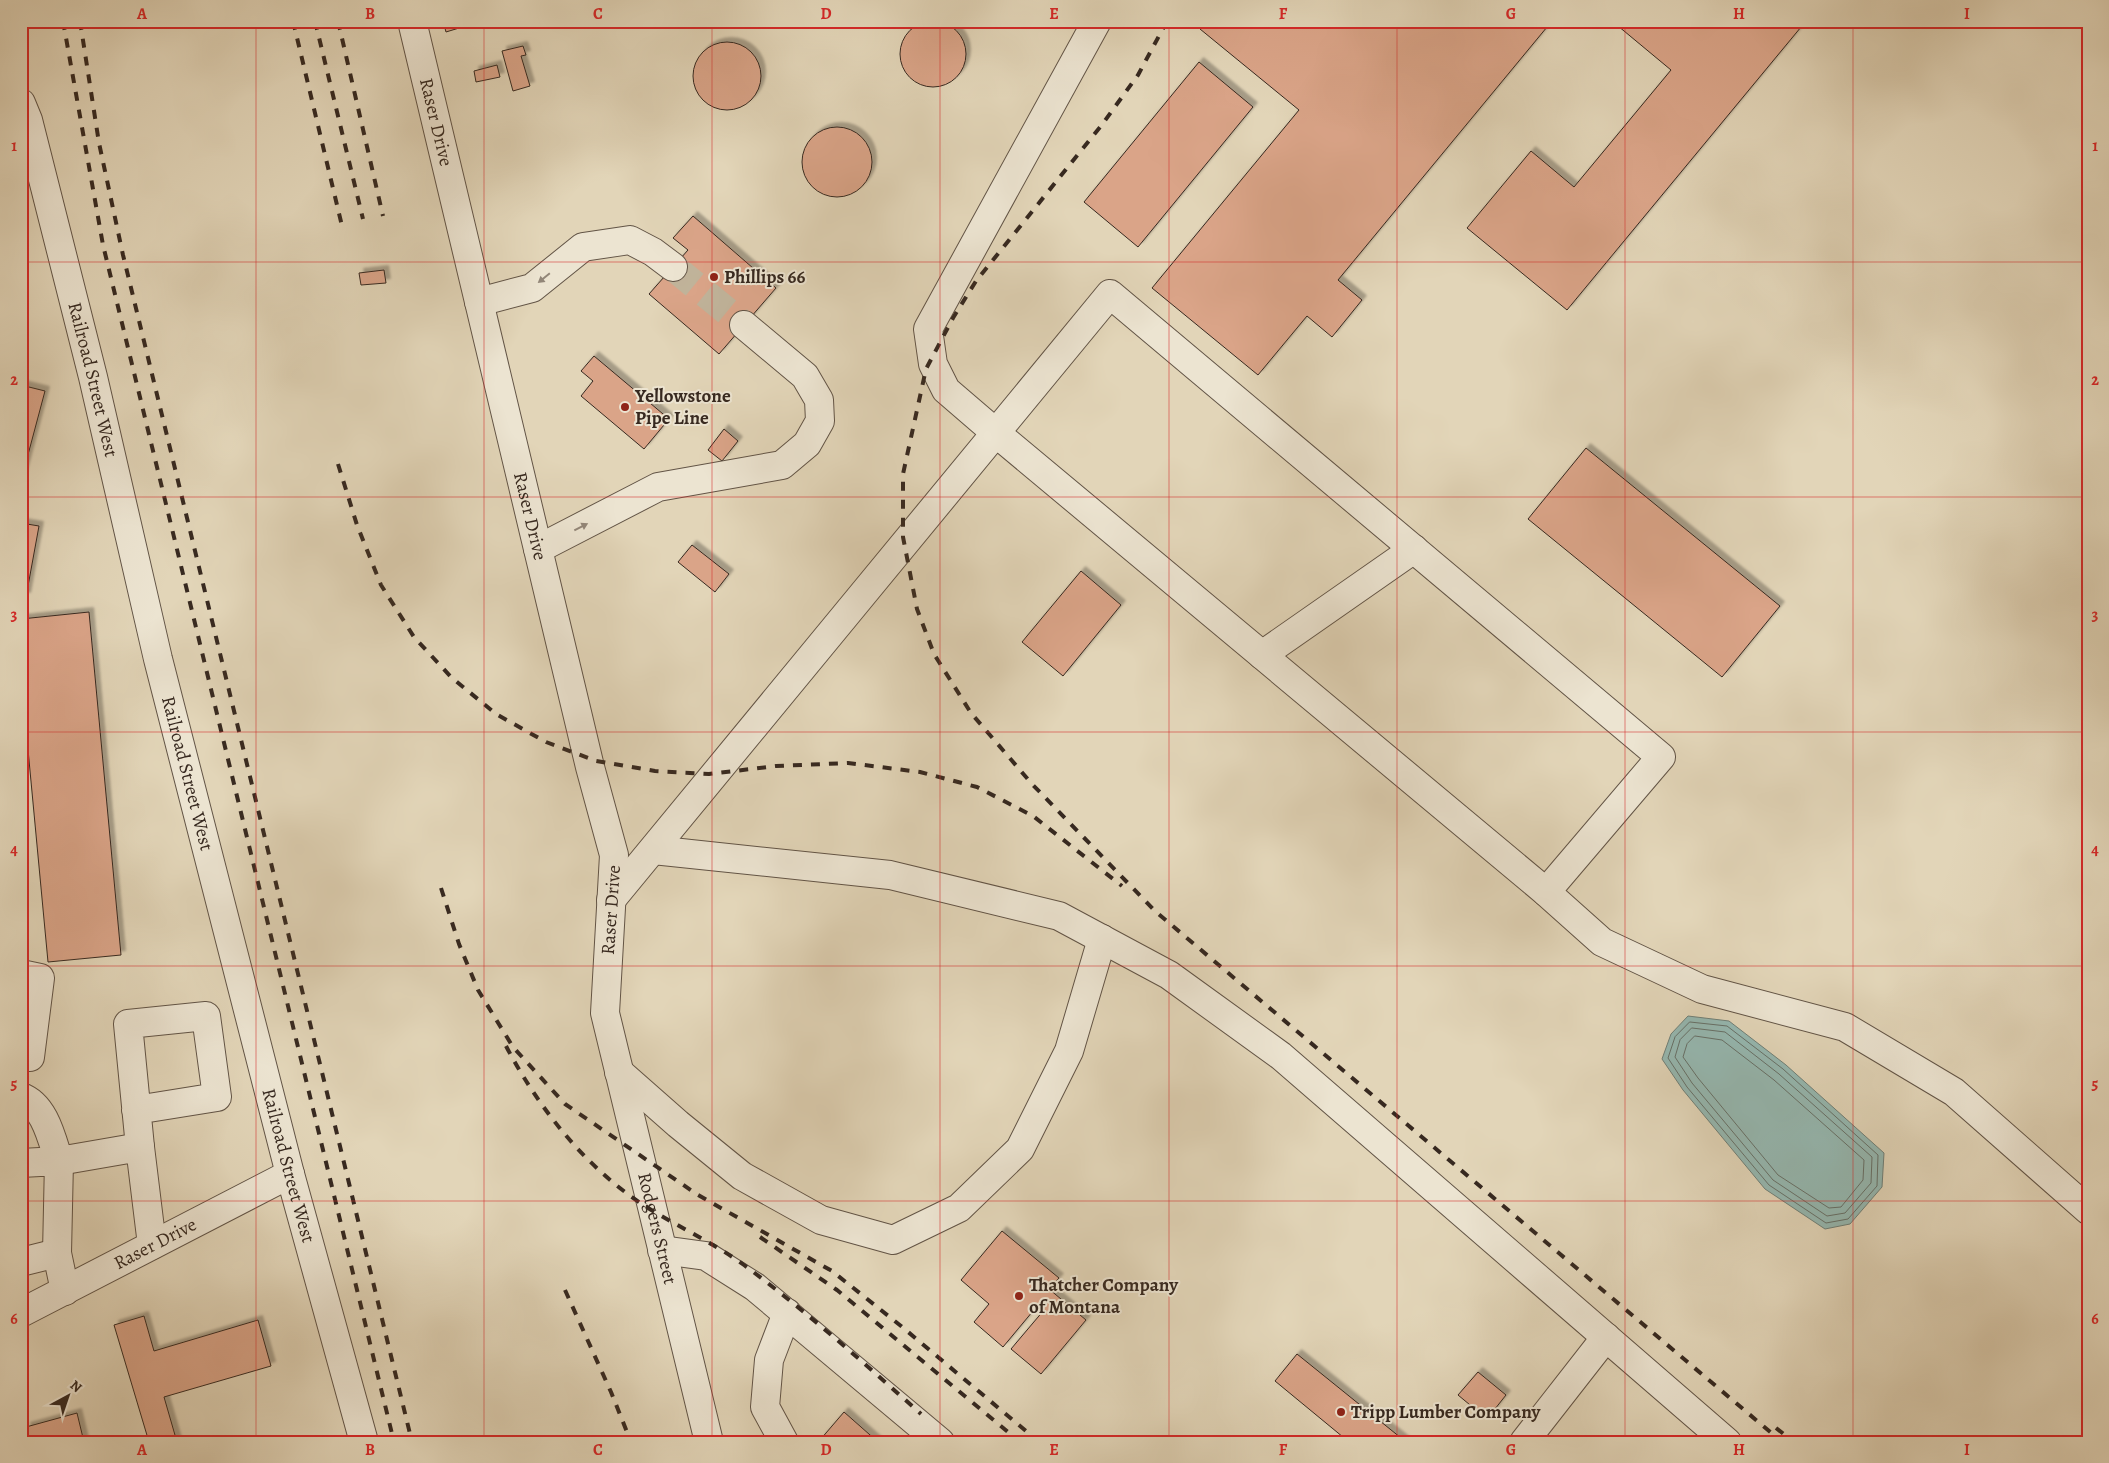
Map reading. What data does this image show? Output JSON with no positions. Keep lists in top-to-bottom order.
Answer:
{
  "streets": {
    "street": ["Raser Drive", "Railroad Street West", "Rodgers Street"]
  },
  "crossings": [
    ["Raser Drive", "Railroad Street West"],
    ["Raser Drive", "Rodgers Street"]
  ],
  "places": [
    "Phillips 66",
    "Yellowstone Pipe Line",
    "Thatcher Company of Montana",
    "Tripp Lumber Company"
  ],
  "north": "top right",
  "grid": {
    "columns": [
      "A",
      "B",
      "C",
      "D",
      "E",
      "F",
      "G",
      "H",
      "I"
    ],
    "rows": [
      "1",
      "2",
      "3",
      "4",
      "5",
      "6"
    ]
  }
}
